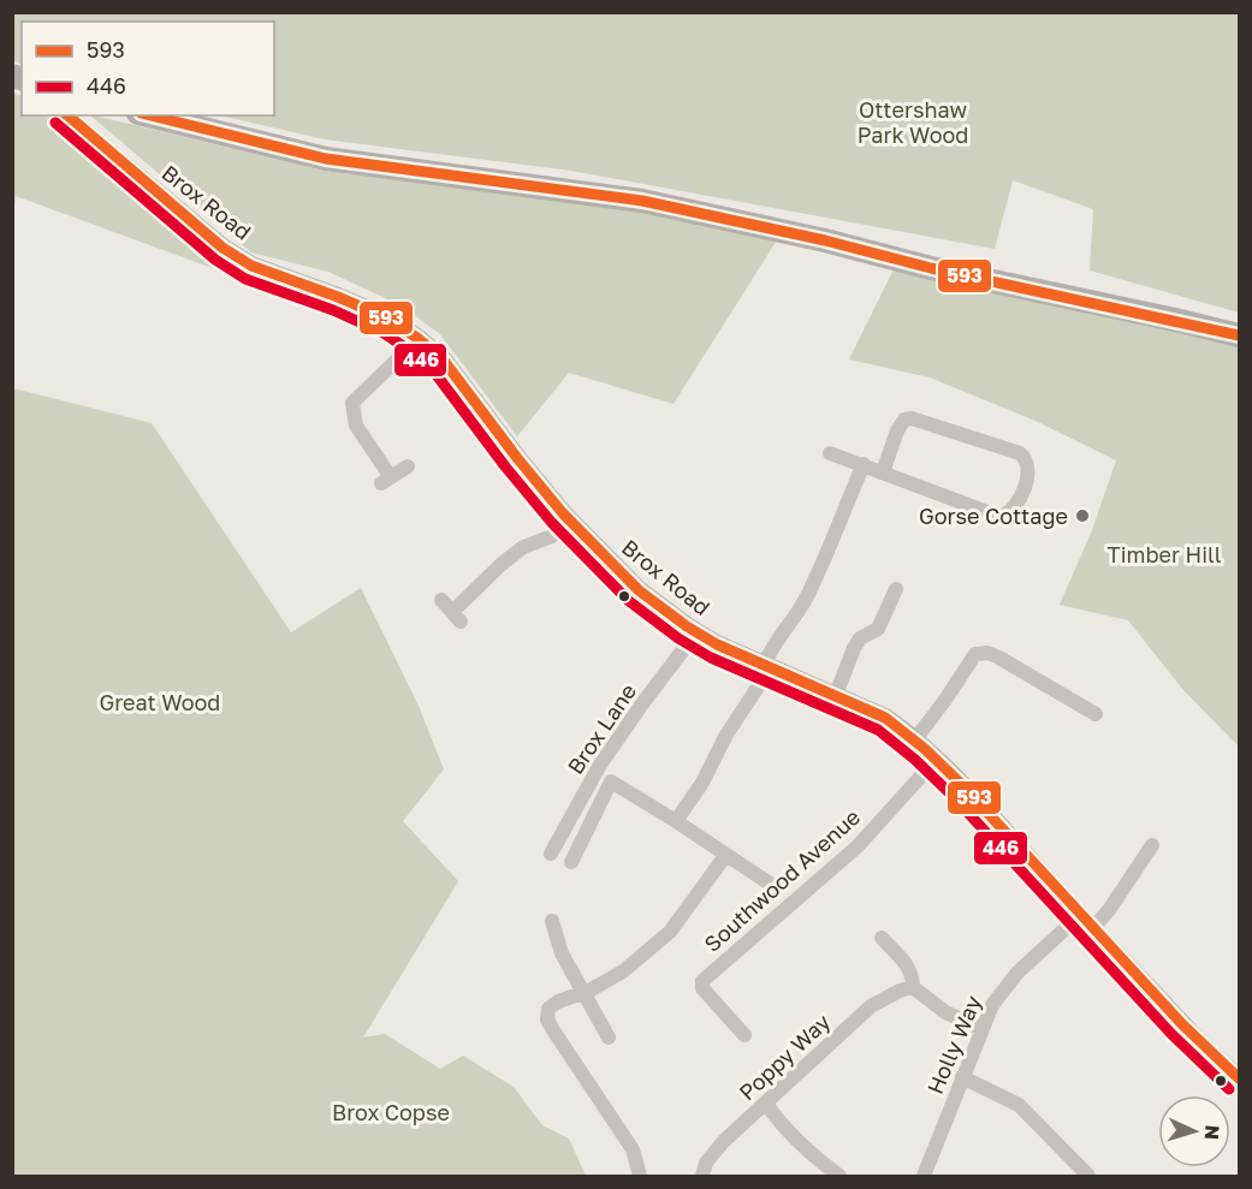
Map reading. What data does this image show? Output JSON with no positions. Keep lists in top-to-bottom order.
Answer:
{
  "streets": {
    "street": [
      "Brox Road",
      "Brox Lane",
      "Southwood Avenue",
      "Holly Way",
      "Poppy Way"
    ]
  },
  "crossings": [
    ["Brox Road", "Brox Lane"],
    ["Brox Road", "Southwood Avenue"],
    ["Brox Road", "Holly Way"]
  ],
  "parks": [
    "Ottershaw Park Wood",
    "Timber Hill",
    "Great Wood",
    "Brox Copse"
  ],
  "places": ["Gorse Cottage"],
  "lines": ["transit line 593", "transit line 446"],
  "legend": ["593", "446"],
  "north": "right"
}
